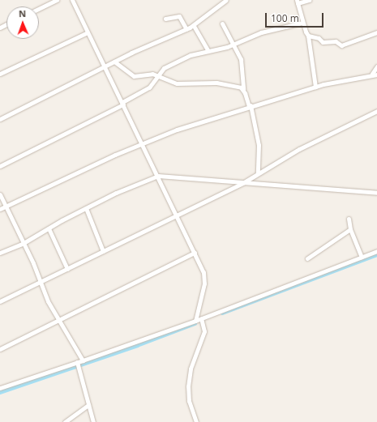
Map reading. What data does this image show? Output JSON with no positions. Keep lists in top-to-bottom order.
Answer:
{
  "scale_bar": "100 m",
  "north": "top"
}
